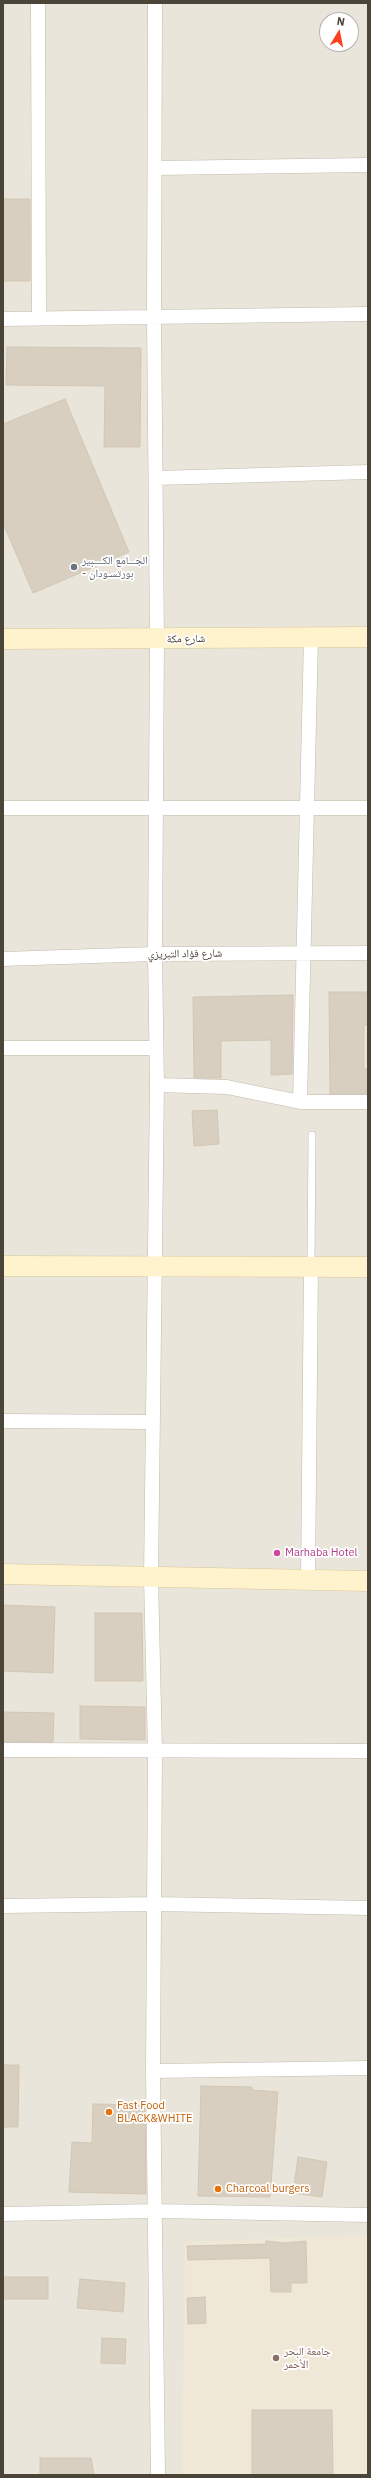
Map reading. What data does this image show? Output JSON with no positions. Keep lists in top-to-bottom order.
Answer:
{
  "streets": {
    "street": ["شارع مكة", "شارع فؤاد التبريزي"]
  },
  "places": [
    "الجـــامع الكــــبير - بورتسـودان",
    "Marhaba Hotel",
    "Fast Food BLACK&WHITE",
    "Charcoal burgers",
    "جامعة البحر الأحمر"
  ],
  "north": "top"
}
